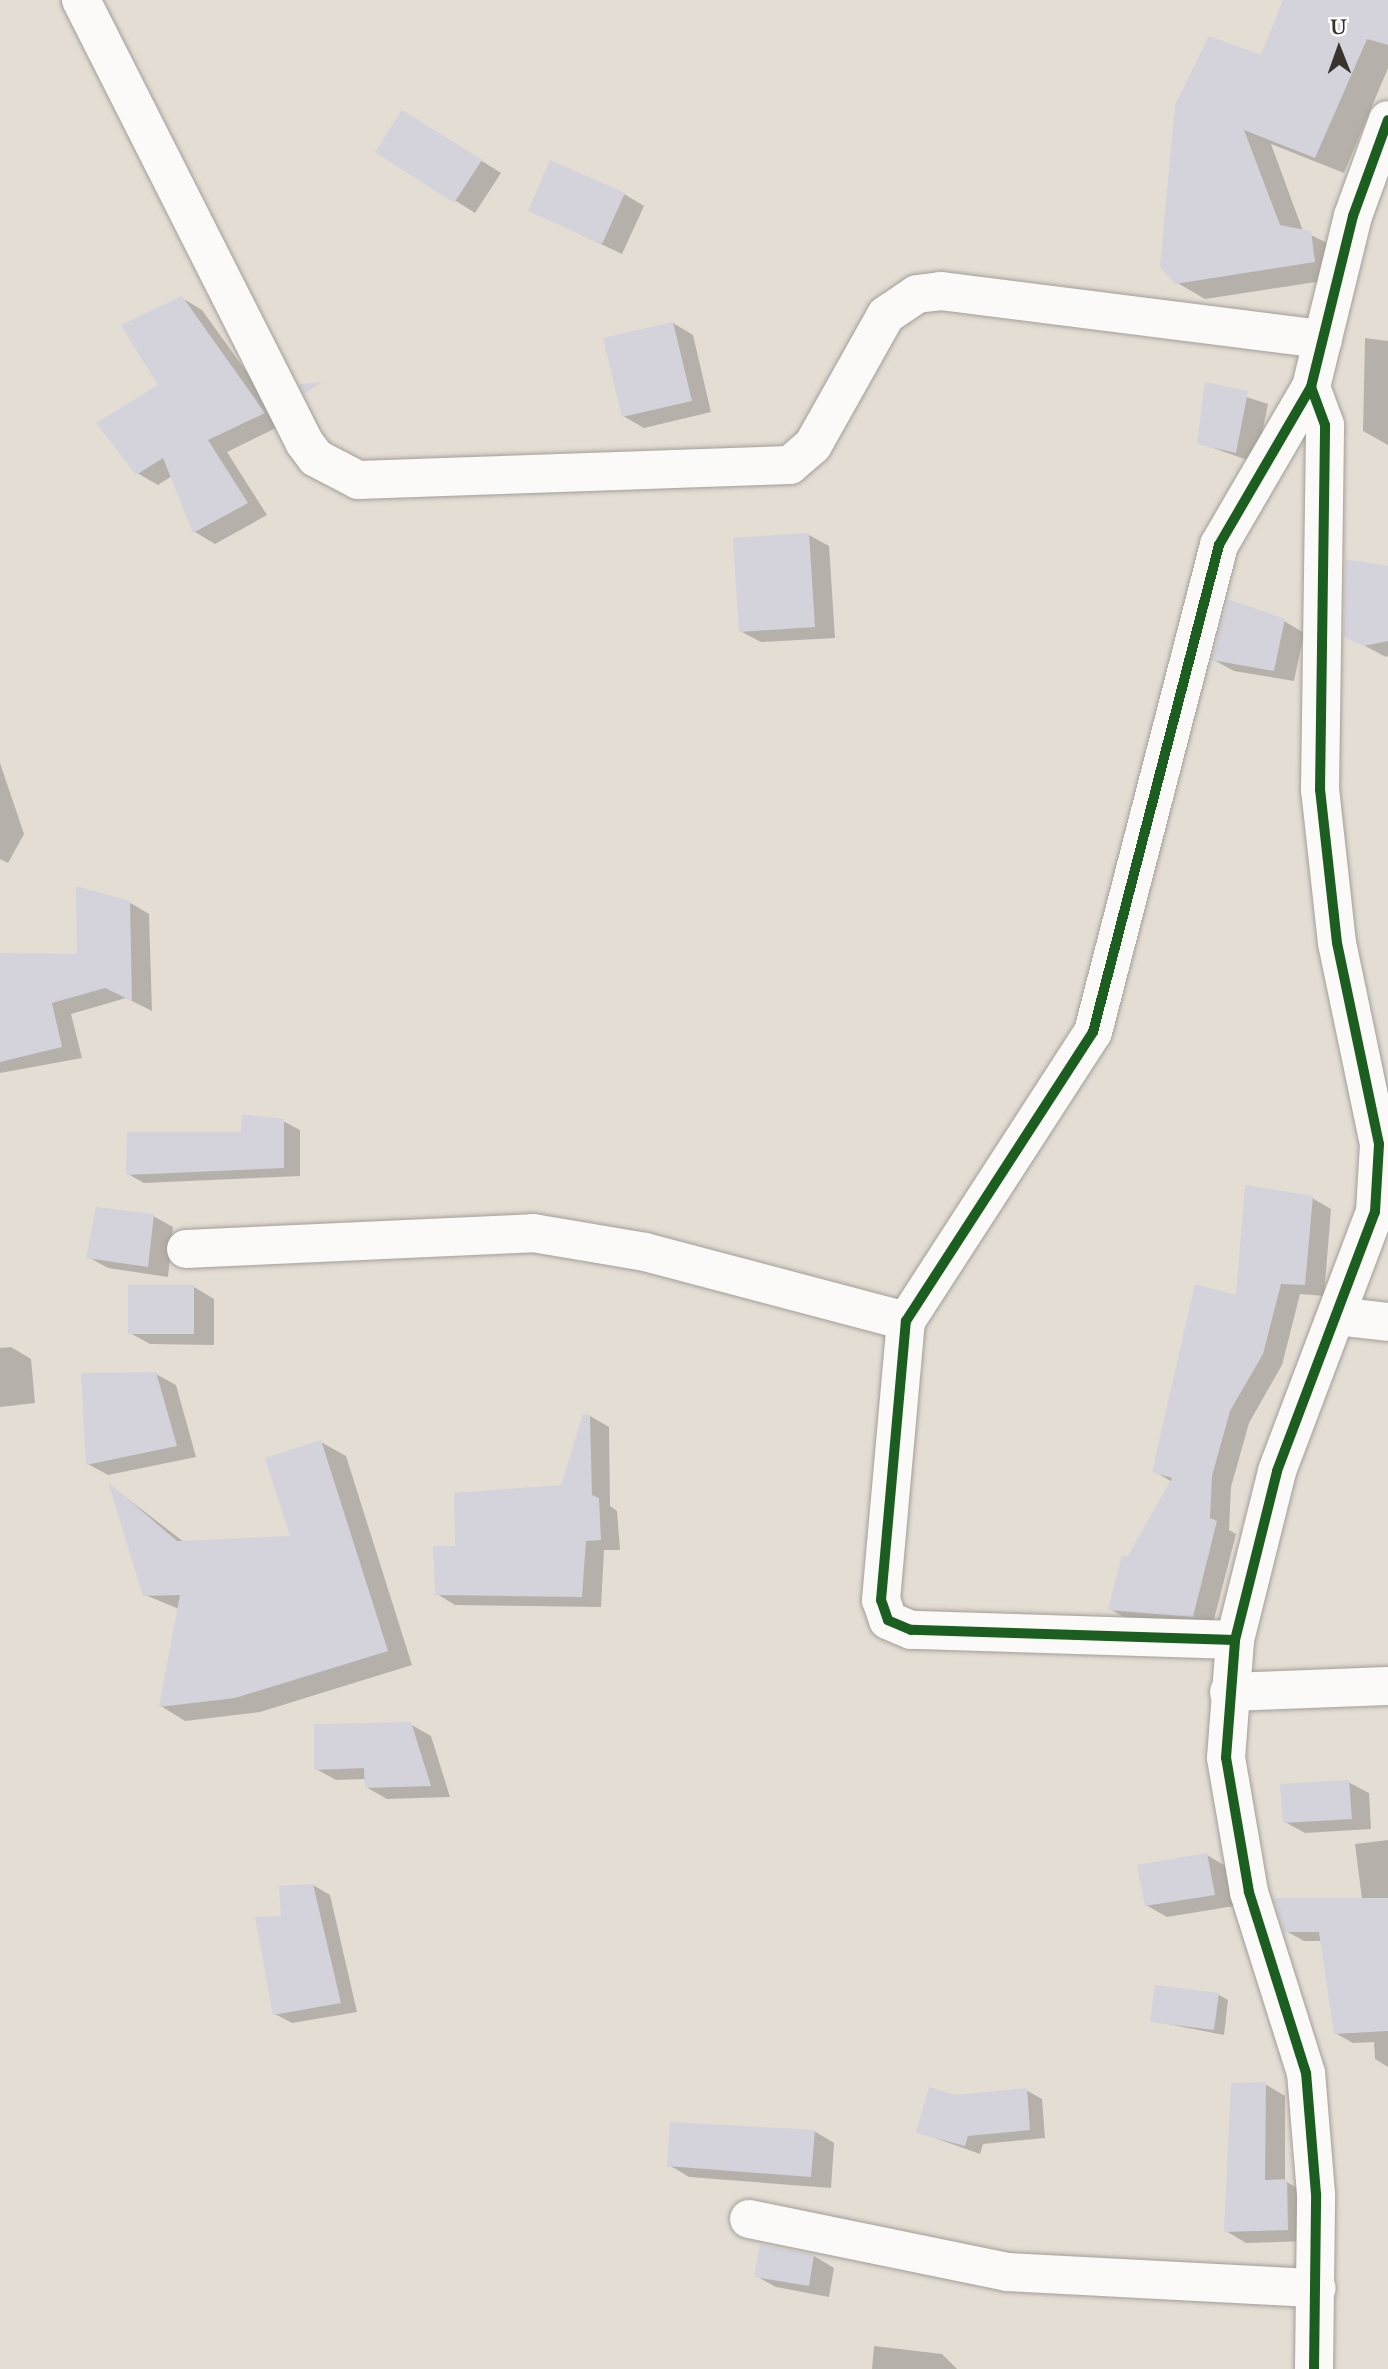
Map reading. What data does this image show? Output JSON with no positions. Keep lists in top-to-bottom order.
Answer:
{
  "north": "top"
}
